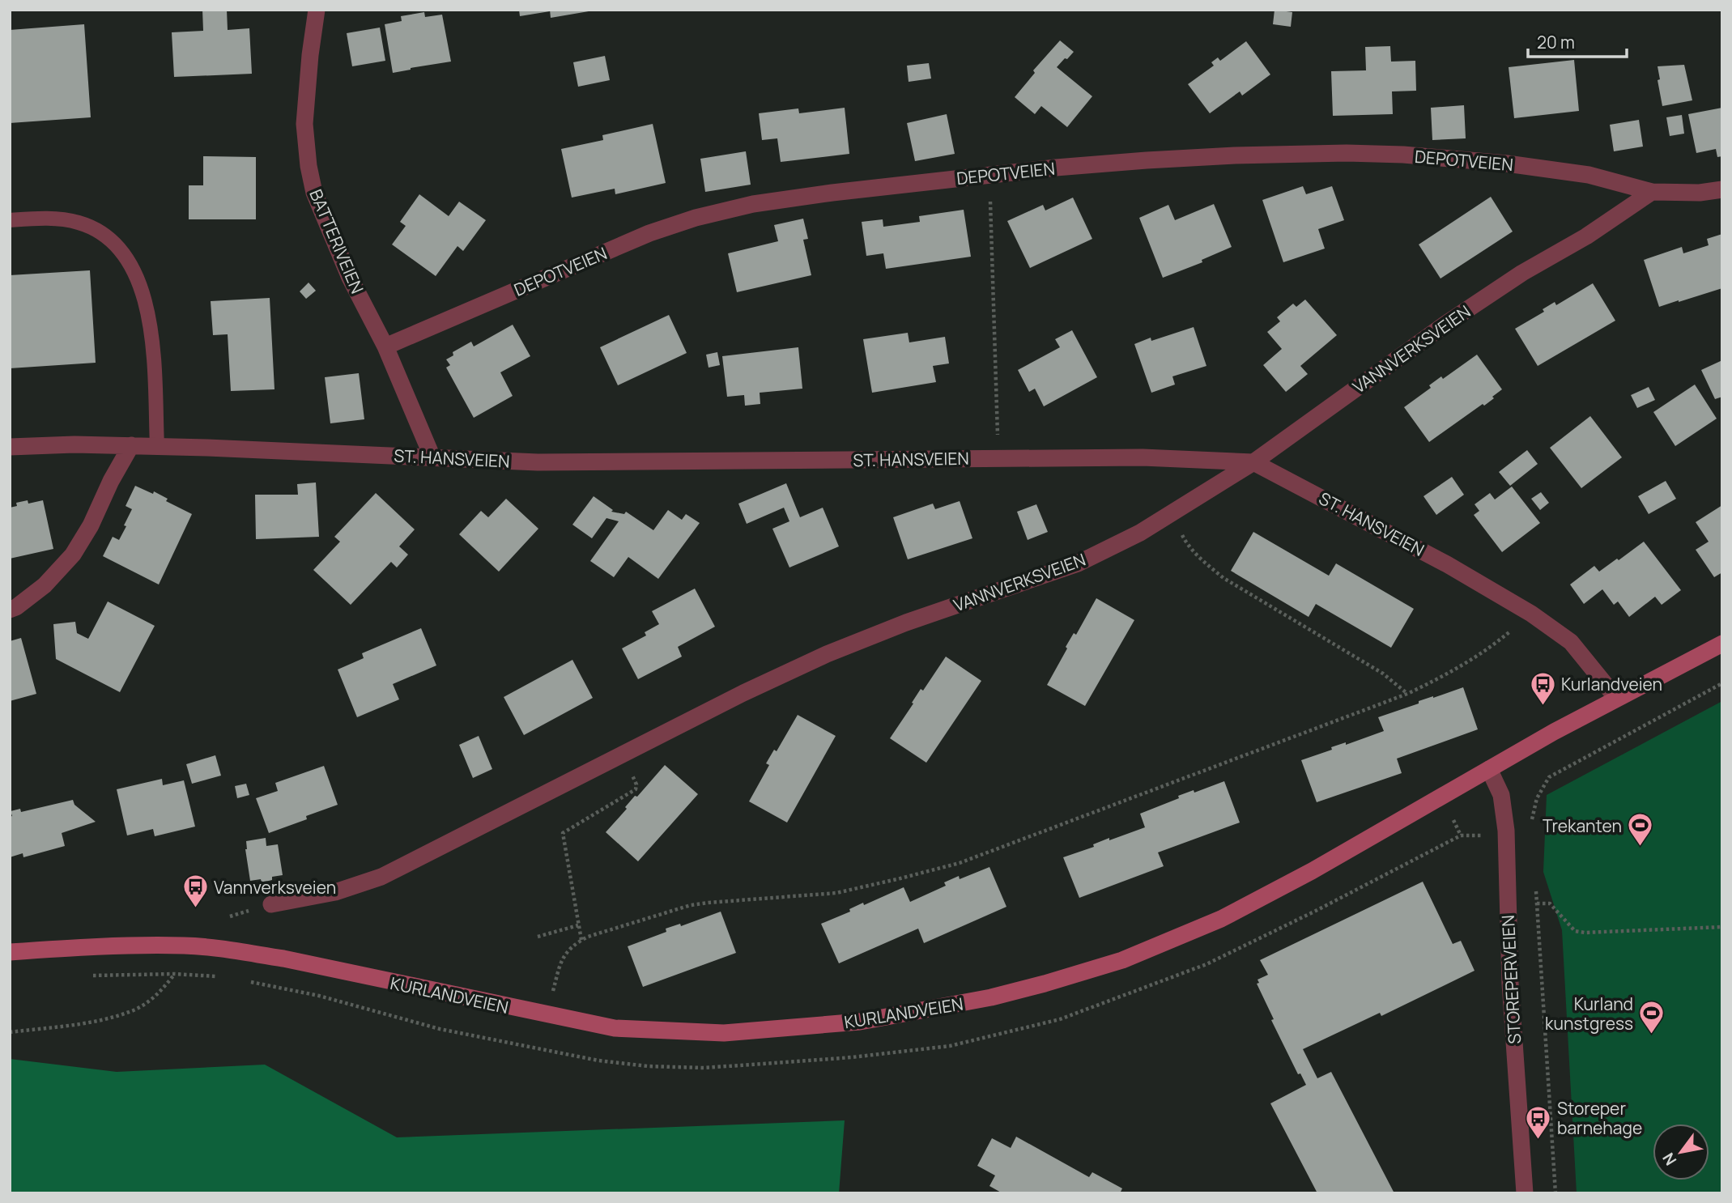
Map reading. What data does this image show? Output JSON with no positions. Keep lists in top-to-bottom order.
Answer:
{
  "streets": {
    "main road": ["KURLANDVEIEN"],
    "street": [
      "DEPOTVEIEN",
      "BATTERIVEIEN",
      "VANNVERKSVEIEN",
      "ST. HANSVEIEN",
      "STOREPERVEIEN"
    ]
  },
  "crossings": [
    ["DEPOTVEIEN", "BATTERIVEIEN"],
    ["DEPOTVEIEN", "VANNVERKSVEIEN"],
    ["BATTERIVEIEN", "ST. HANSVEIEN"],
    ["VANNVERKSVEIEN", "ST. HANSVEIEN"],
    ["ST. HANSVEIEN", "KURLANDVEIEN"],
    ["STOREPERVEIEN", "KURLANDVEIEN"]
  ],
  "places": {
    "bus stop": ["Kurlandveien", "Vannverksveien", "Storeper barnehage"],
    "sports": ["Trekanten", "Kurland kunstgress"]
  },
  "scale_bar": "20 m",
  "north": "bottom left"
}
